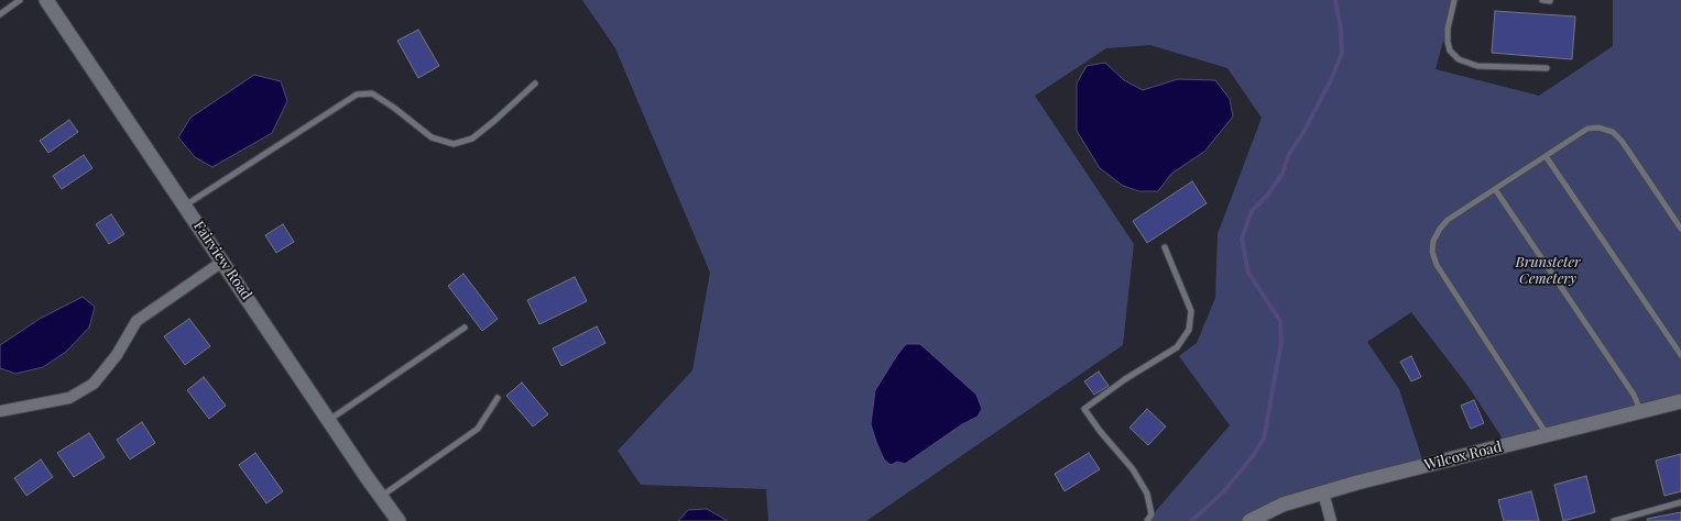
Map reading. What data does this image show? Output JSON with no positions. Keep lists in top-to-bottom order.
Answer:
{
  "streets": {
    "street": ["Fairview Road", "Wilcox Road"]
  },
  "parks": ["Brunsteter Cemetery"]
}
